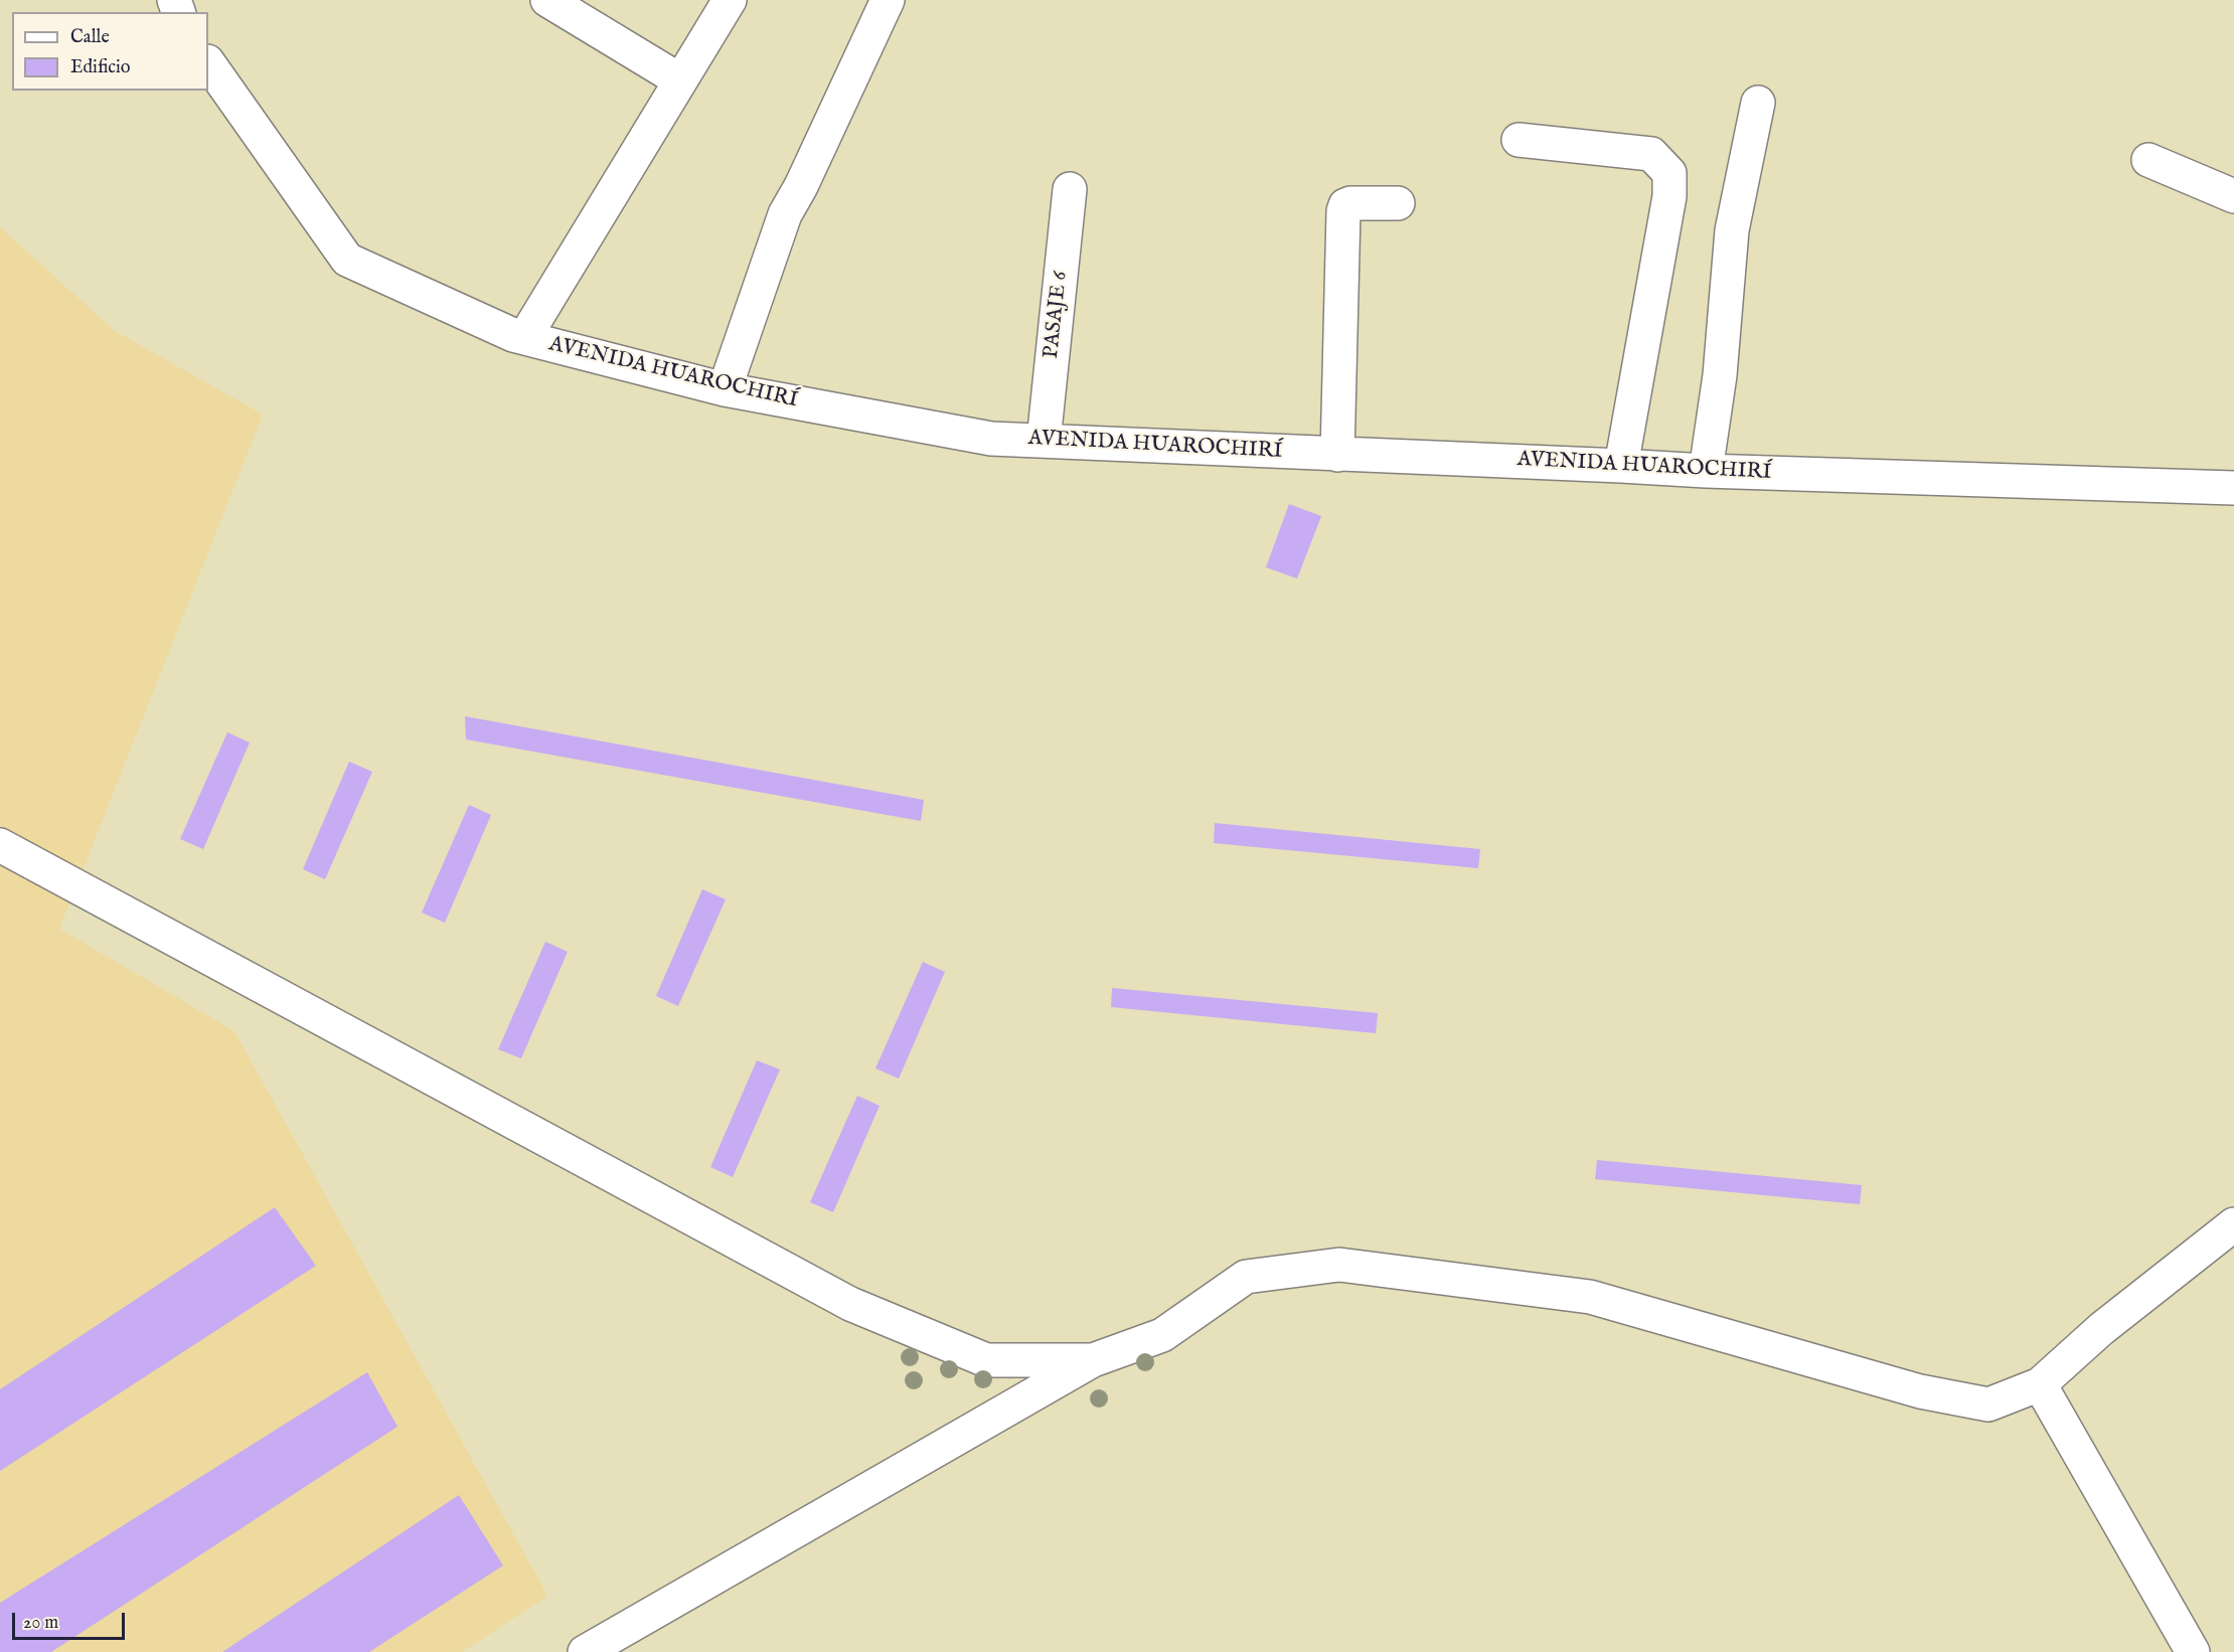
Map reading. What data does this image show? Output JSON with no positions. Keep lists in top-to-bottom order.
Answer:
{
  "streets": {
    "street": ["PASAJE 6", "AVENIDA HUAROCHIRÍ"]
  },
  "crossings": [
    ["PASAJE 6", "AVENIDA HUAROCHIRÍ"]
  ],
  "legend": ["Calle", "Edificio"],
  "scale_bar": "20 m"
}
